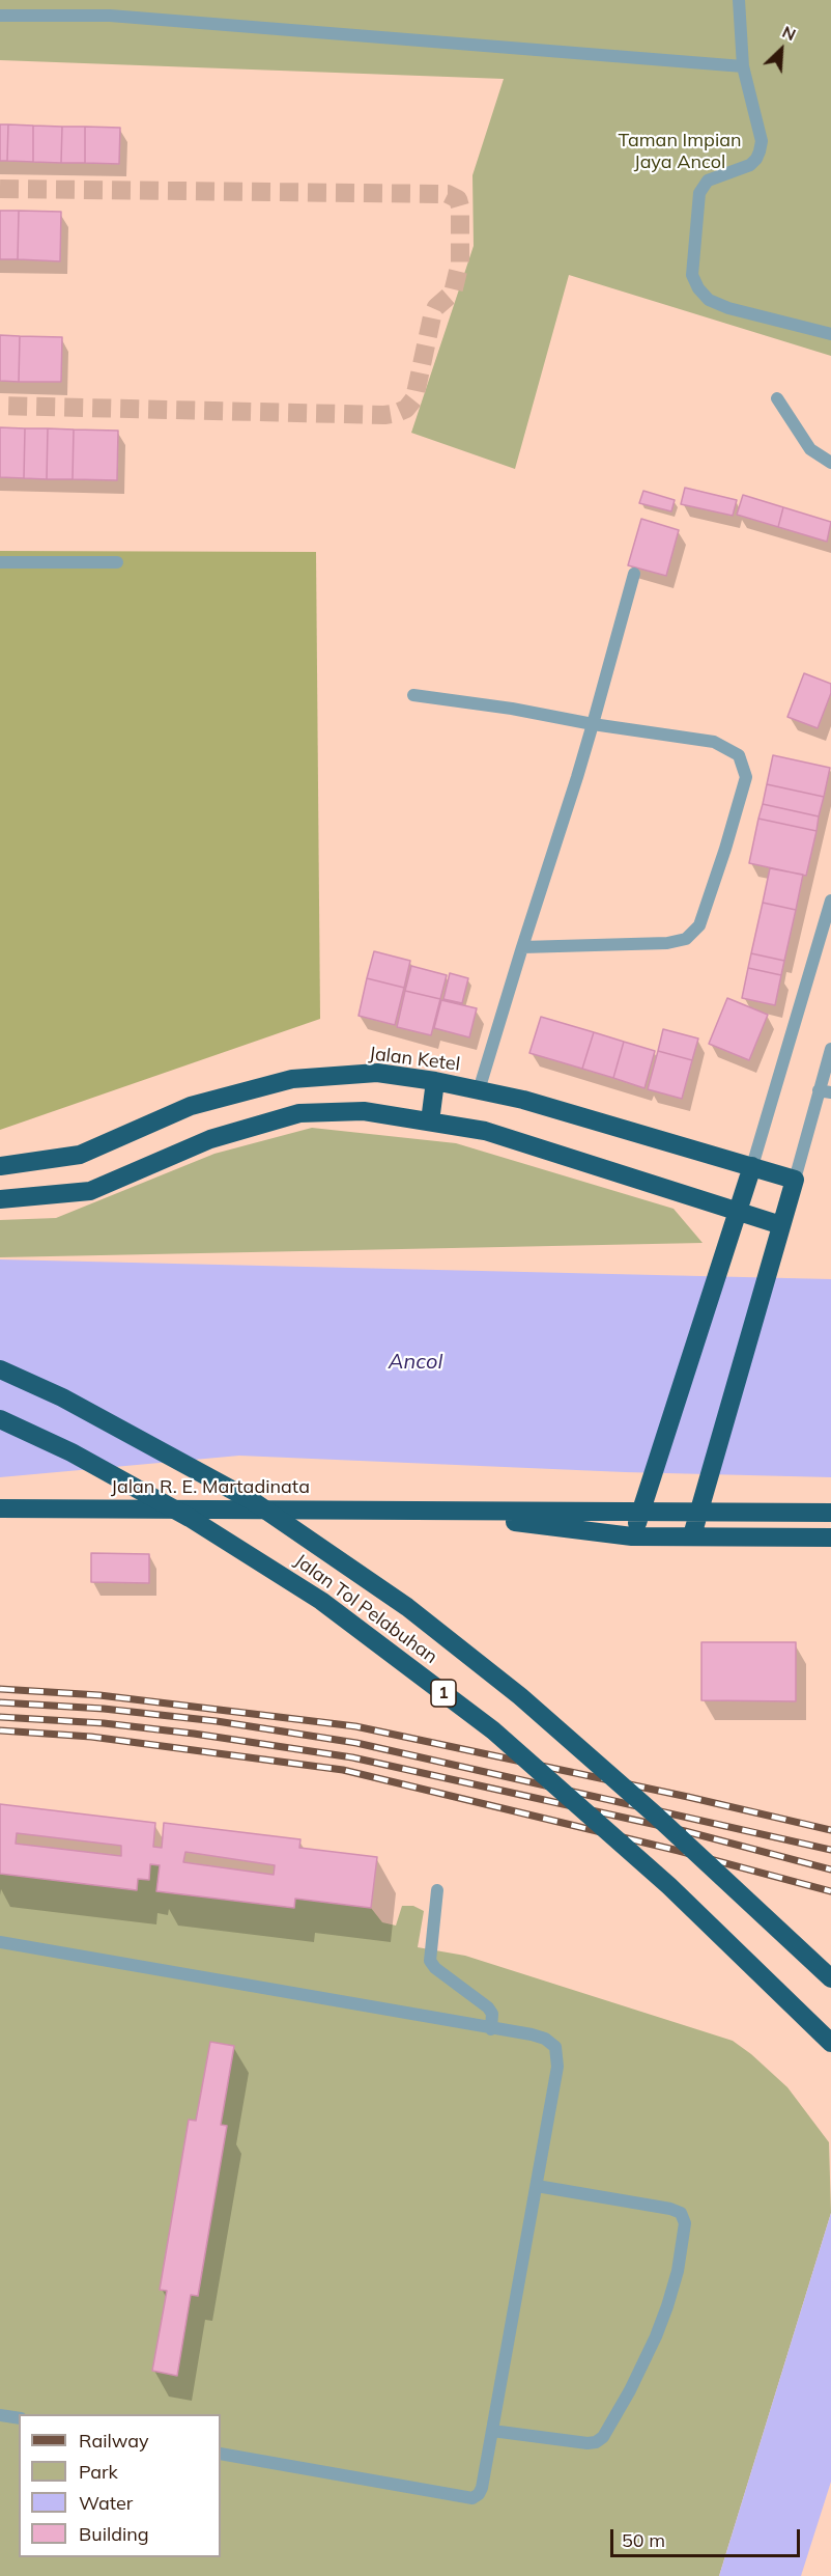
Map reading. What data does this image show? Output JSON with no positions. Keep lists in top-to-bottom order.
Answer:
{
  "streets": {
    "highway": [
      "Jalan Ketel",
      "Jalan R. E. Martadinata",
      "Jalan Tol Pelabuhan",
      "1"
    ]
  },
  "water": ["Ancol"],
  "parks": ["Taman Impian Jaya Ancol"],
  "legend": [
    "Railway",
    "Park",
    "Water",
    "Building"
  ],
  "scale_bar": "50 m",
  "north": "top right"
}
